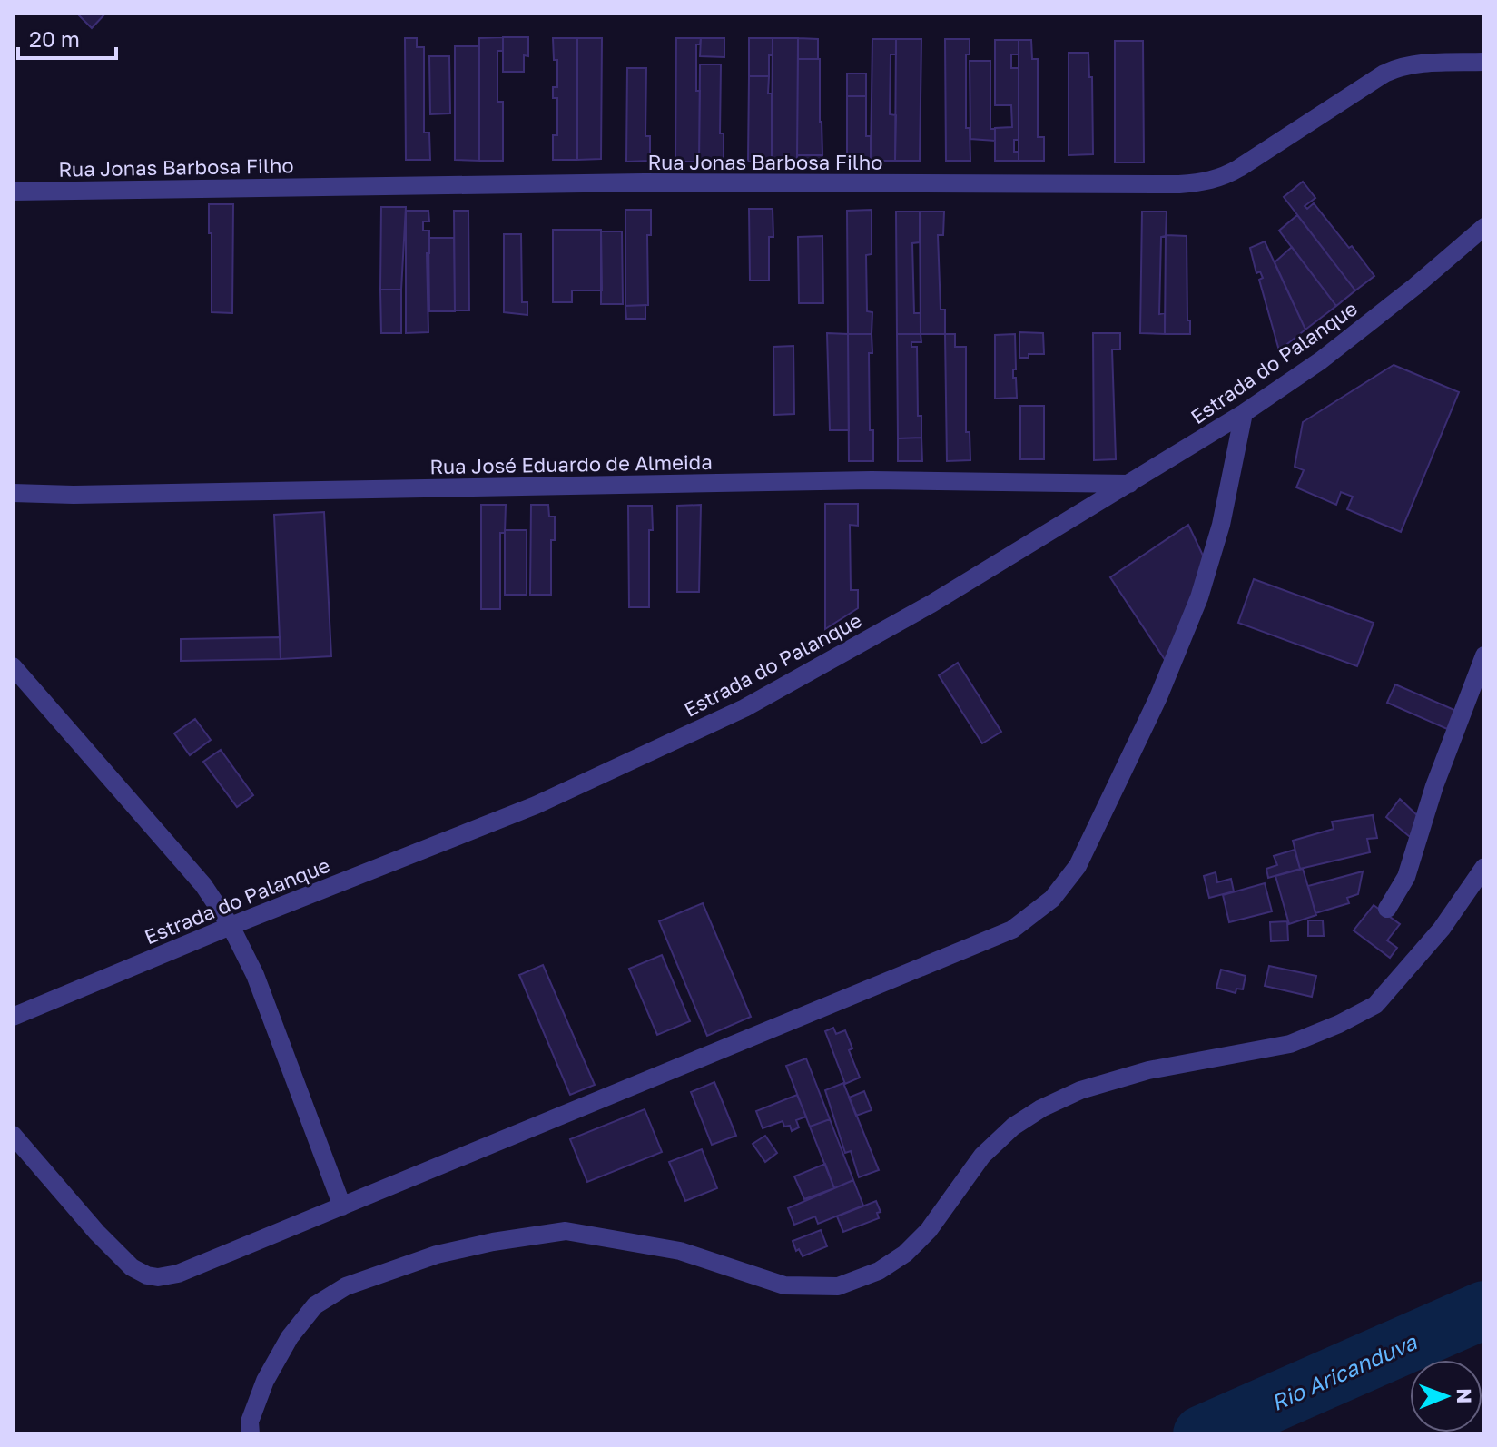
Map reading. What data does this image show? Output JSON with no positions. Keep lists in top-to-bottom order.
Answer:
{
  "streets": {
    "street": ["Rua Jonas Barbosa Filho", "Estrada do Palanque", "Rua José Eduardo de Almeida"]
  },
  "crossings": [
    ["Estrada do Palanque", "Rua José Eduardo de Almeida"]
  ],
  "water": ["Rio Aricanduva"],
  "scale_bar": "20 m",
  "north": "right"
}
